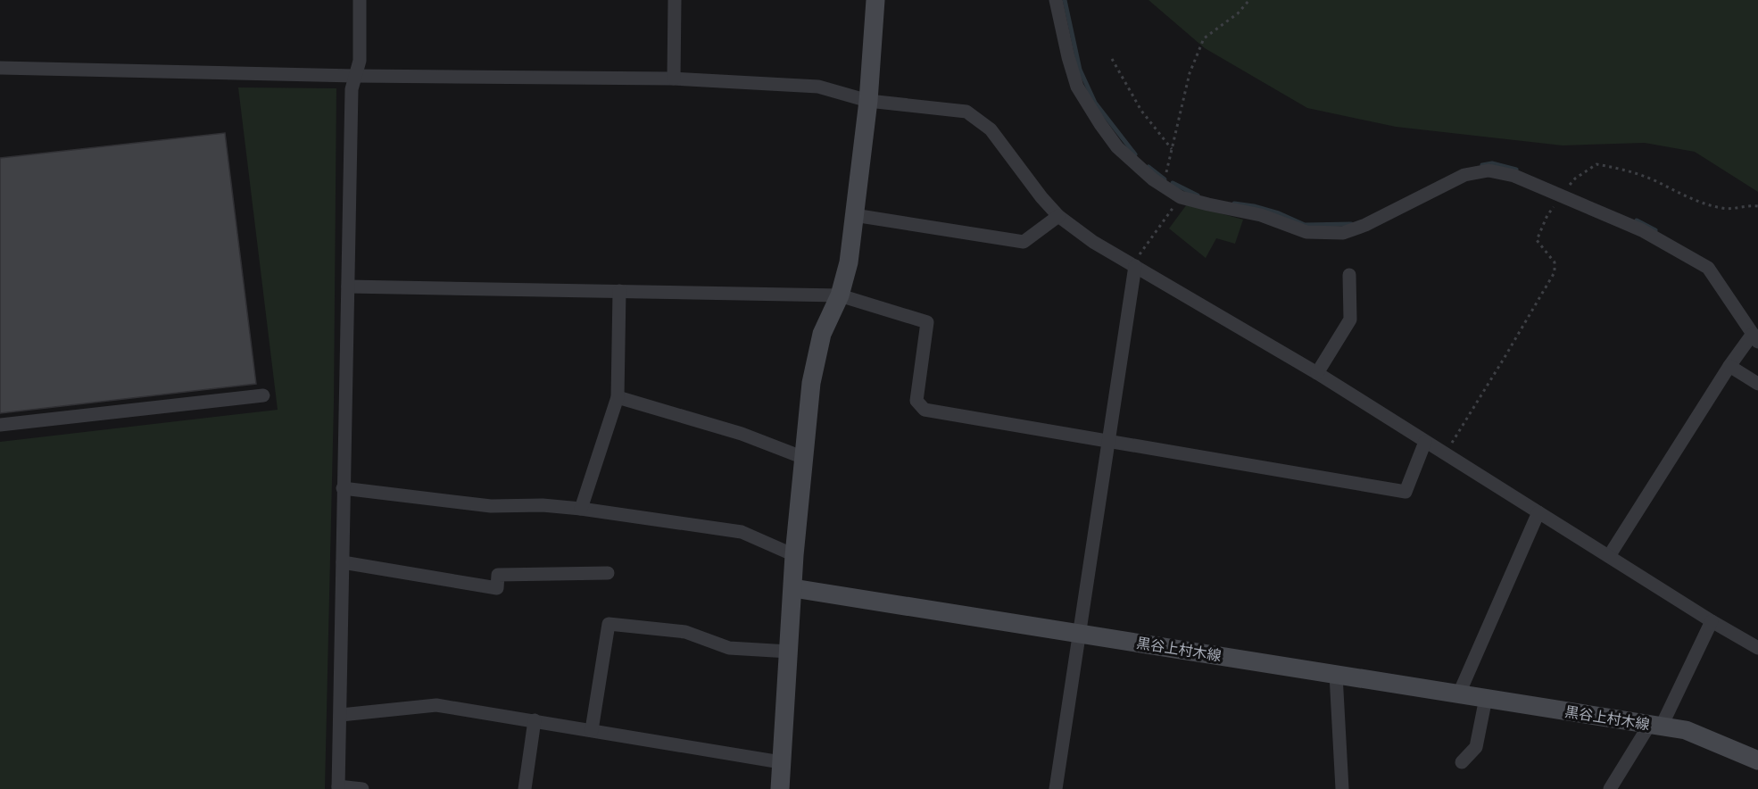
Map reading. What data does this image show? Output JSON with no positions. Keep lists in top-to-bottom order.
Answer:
{
  "streets": {
    "main road": ["黒谷上村木線"]
  }
}
